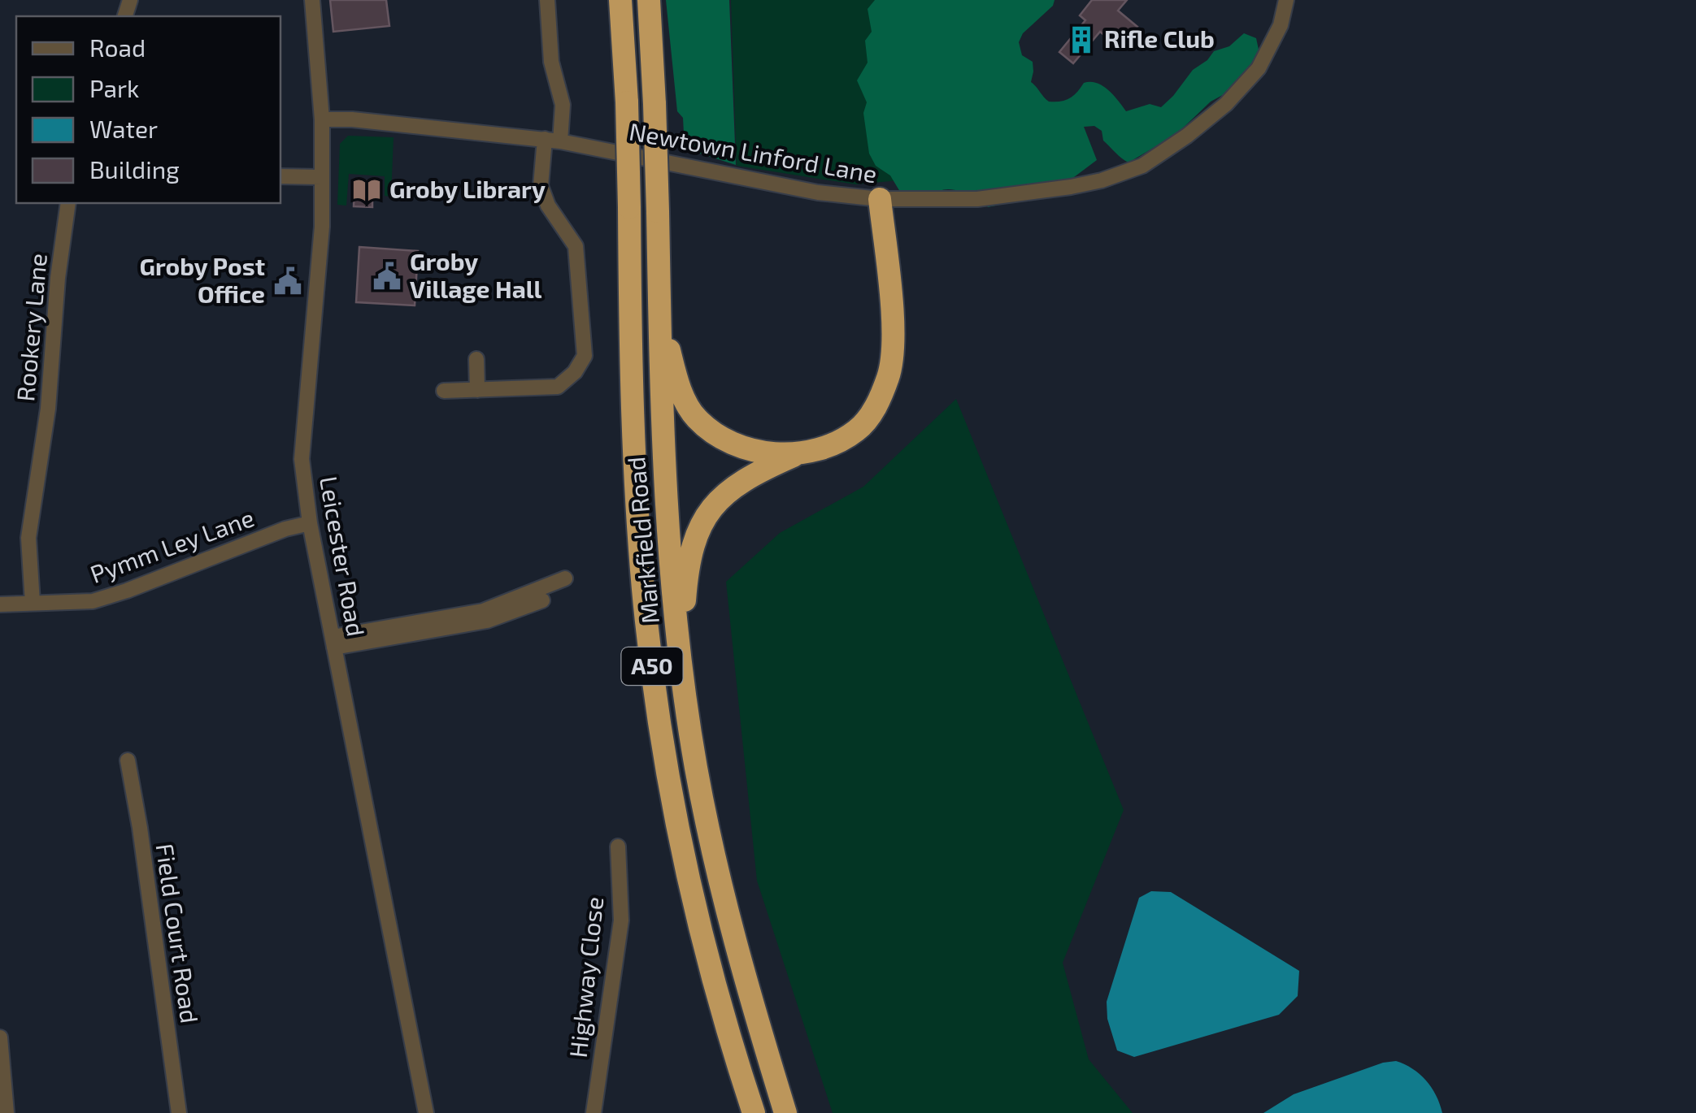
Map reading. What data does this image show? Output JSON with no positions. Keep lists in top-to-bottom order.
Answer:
{
  "streets": {
    "highway": ["Markfield Road", "A50"],
    "street": [
      "Newtown Linford Lane",
      "Rookery Lane",
      "Pymm Ley Lane",
      "Leicester Road",
      "Field Court Road",
      "Highway Close"
    ]
  },
  "crossings": [
    ["Newtown Linford Lane", "Leicester Road"],
    ["Rookery Lane", "Pymm Ley Lane"],
    ["Pymm Ley Lane", "Leicester Road"]
  ],
  "places": {
    "building": ["Rifle Club"],
    "library": ["Groby Library"],
    "public building": ["Groby Village Hall", "Groby Post Office"]
  },
  "legend": [
    "Road",
    "Park",
    "Water",
    "Building"
  ]
}
